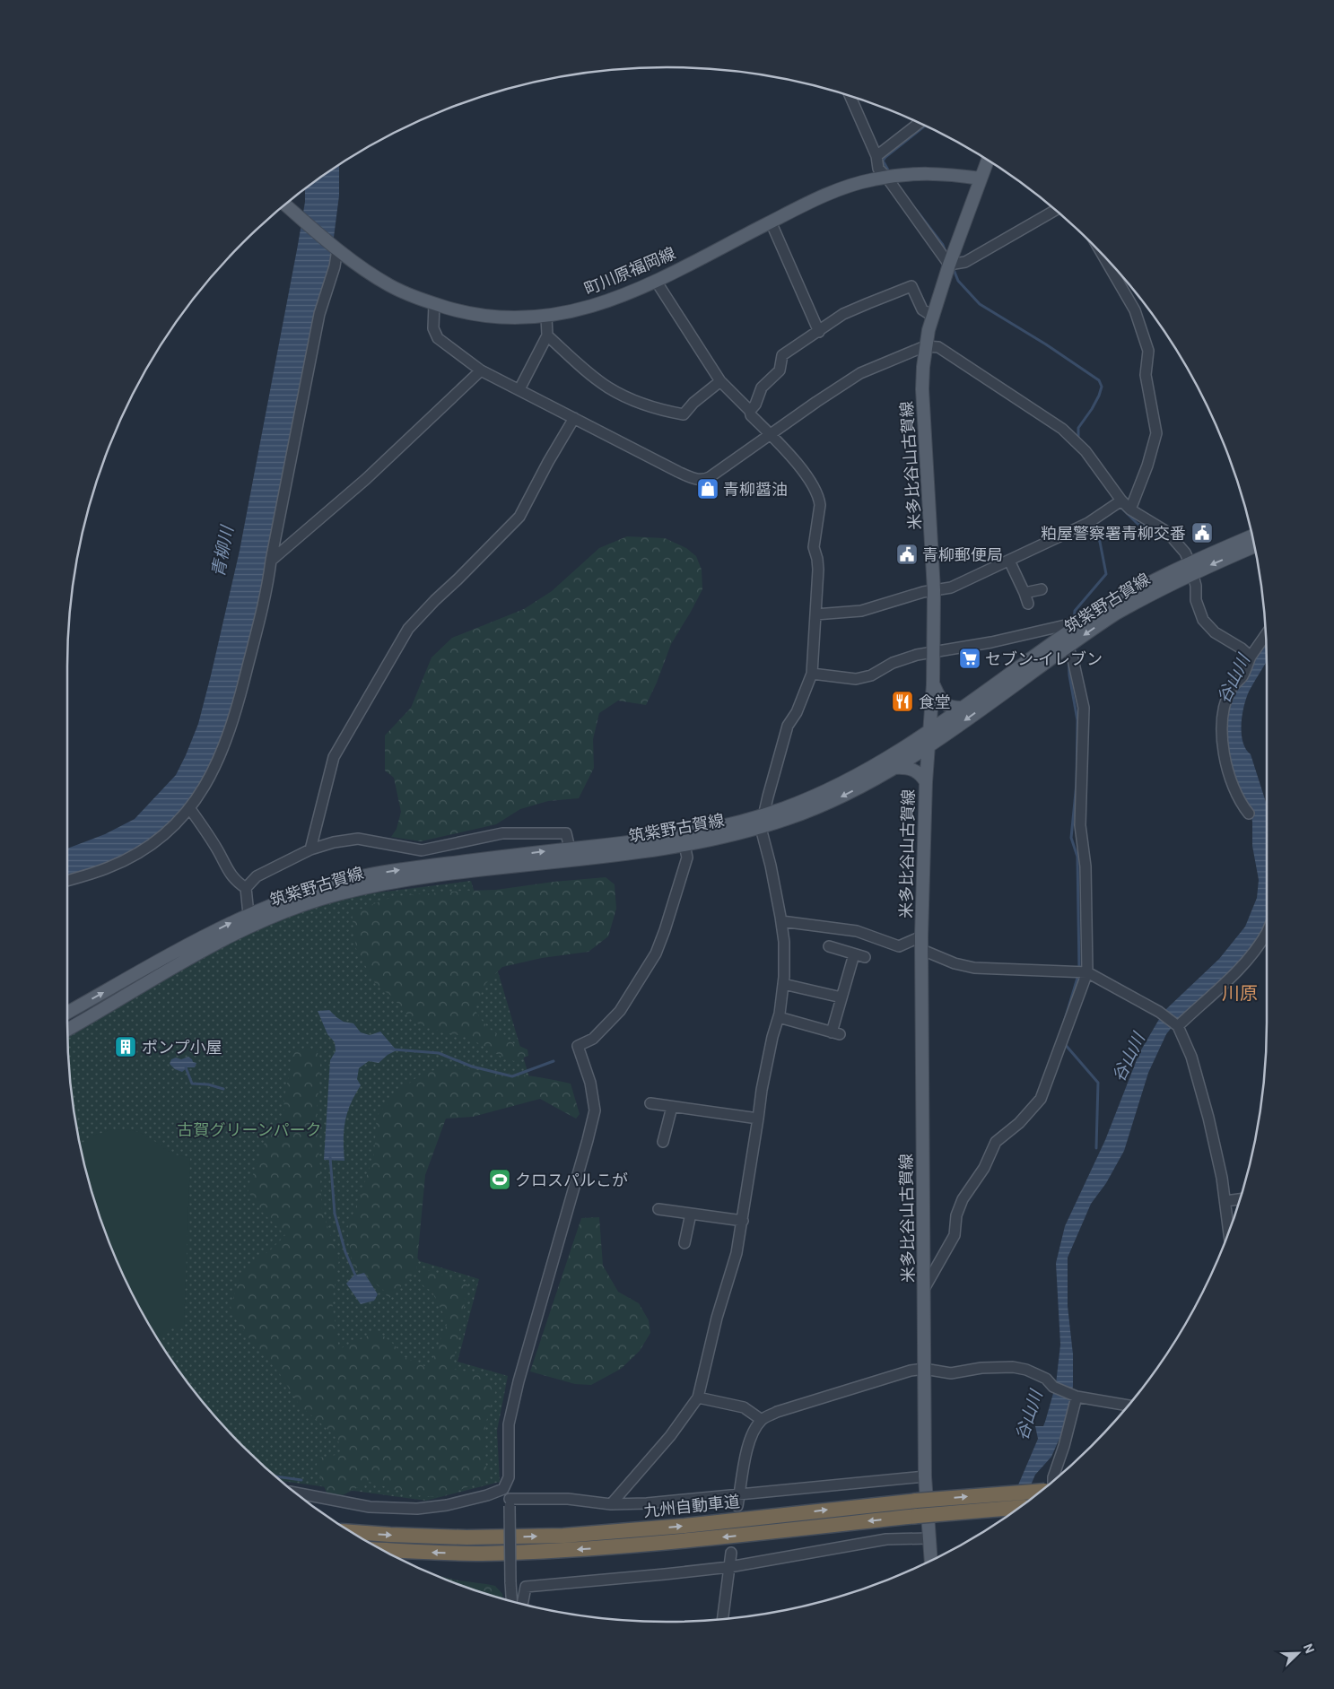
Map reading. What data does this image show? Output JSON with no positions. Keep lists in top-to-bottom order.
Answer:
{
  "streets": {
    "highway": ["九州自動車道"],
    "main road": ["町川原福岡線", "米多比谷山古賀線", "筑紫野古賀線"]
  },
  "crossings": [
    ["町川原福岡線", "米多比谷山古賀線"],
    ["米多比谷山古賀線", "筑紫野古賀線"]
  ],
  "districts": ["川原"],
  "water": ["青柳川", "谷山川"],
  "parks": ["古賀グリーンパーク"],
  "places": {
    "shop": ["青柳醤油"],
    "public building": ["粕屋警察署青柳交番", "青柳郵便局"],
    "supermarket": ["セブン-イレブン"],
    "restaurant": ["食堂"],
    "building": ["ポンプ小屋"],
    "sports": ["クロスパルこが"]
  },
  "north": "top right"
}
